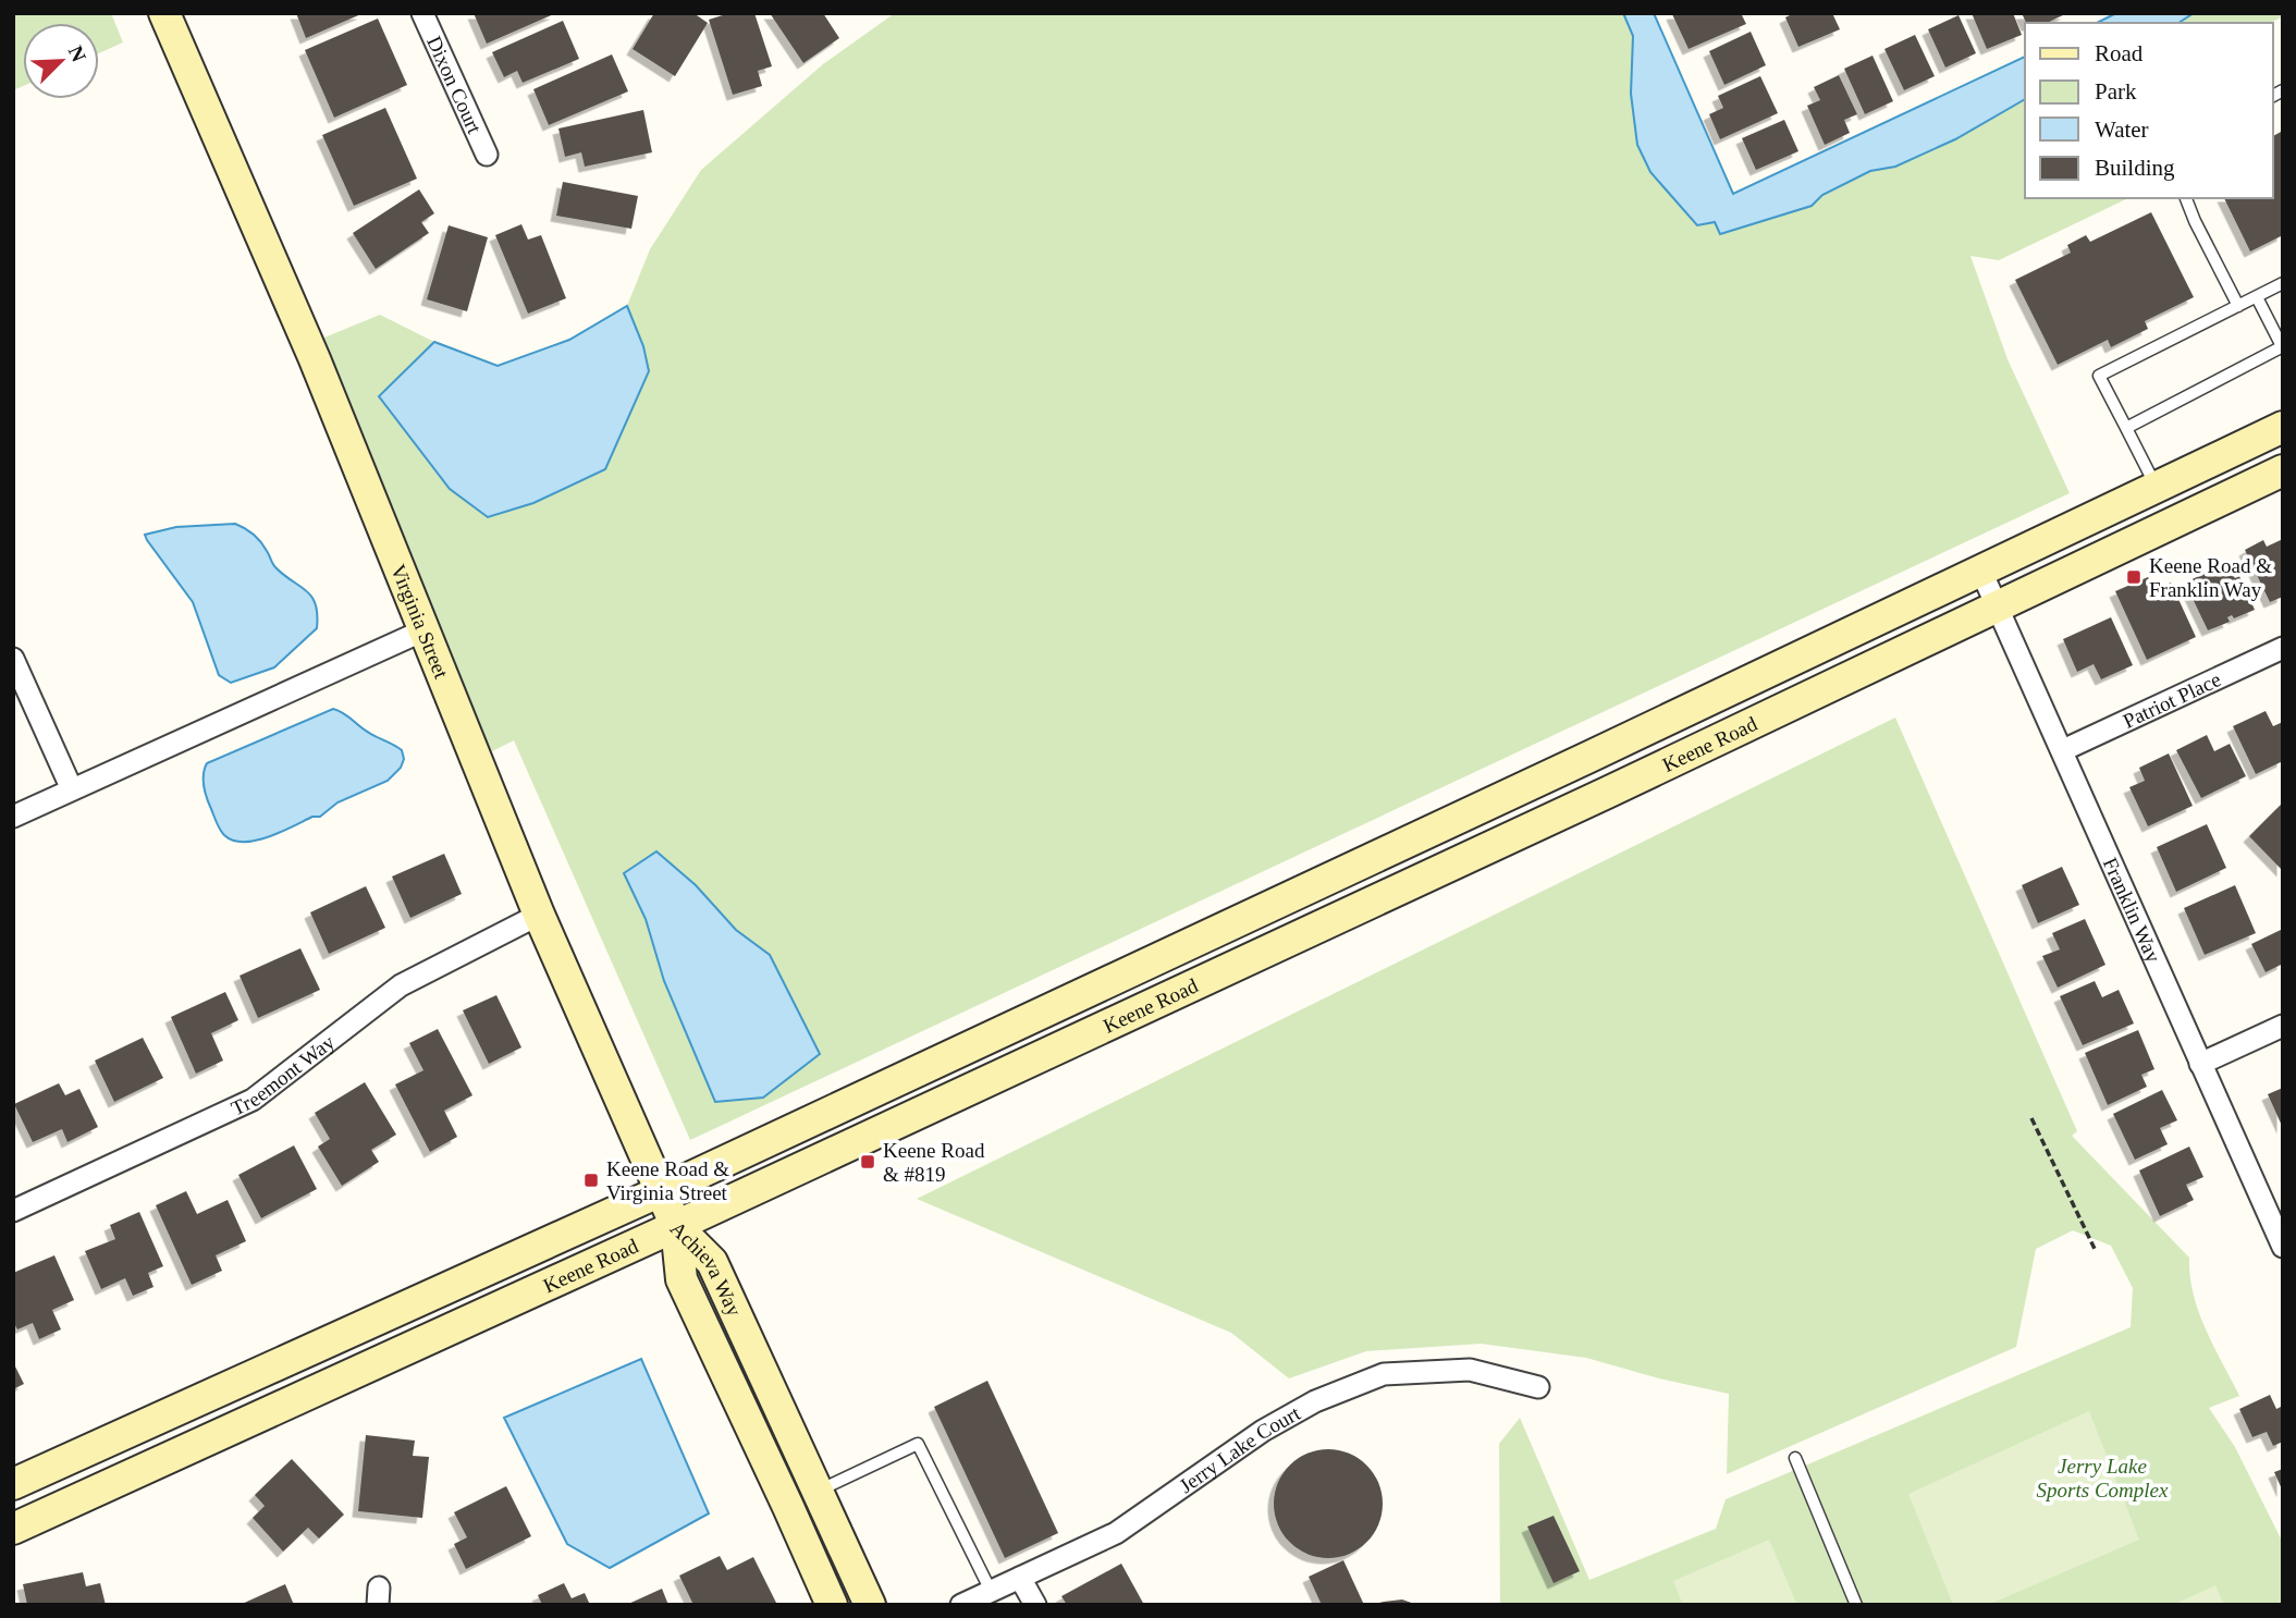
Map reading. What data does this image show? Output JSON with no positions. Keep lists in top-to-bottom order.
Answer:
{
  "streets": {
    "main road": ["Virginia Street", "Keene Road", "Achieva Way"],
    "street": [
      "Dixon Court",
      "Patriot Place",
      "Franklin Way",
      "Treemont Way",
      "Jerry Lake Court"
    ]
  },
  "crossings": [
    ["Virginia Street", "Keene Road"],
    ["Virginia Street", "Treemont Way"],
    ["Virginia Street", "Achieva Way"],
    ["Patriot Place", "Franklin Way"],
    ["Keene Road", "Franklin Way"],
    ["Keene Road", "Achieva Way"]
  ],
  "parks": ["Jerry Lake Sports Complex"],
  "places": {
    "transit": ["Keene Road & Franklin Way", "Keene Road & #819", "Keene Road & Virginia Street"]
  },
  "legend": [
    "Road",
    "Park",
    "Water",
    "Building"
  ],
  "north": "top right"
}
